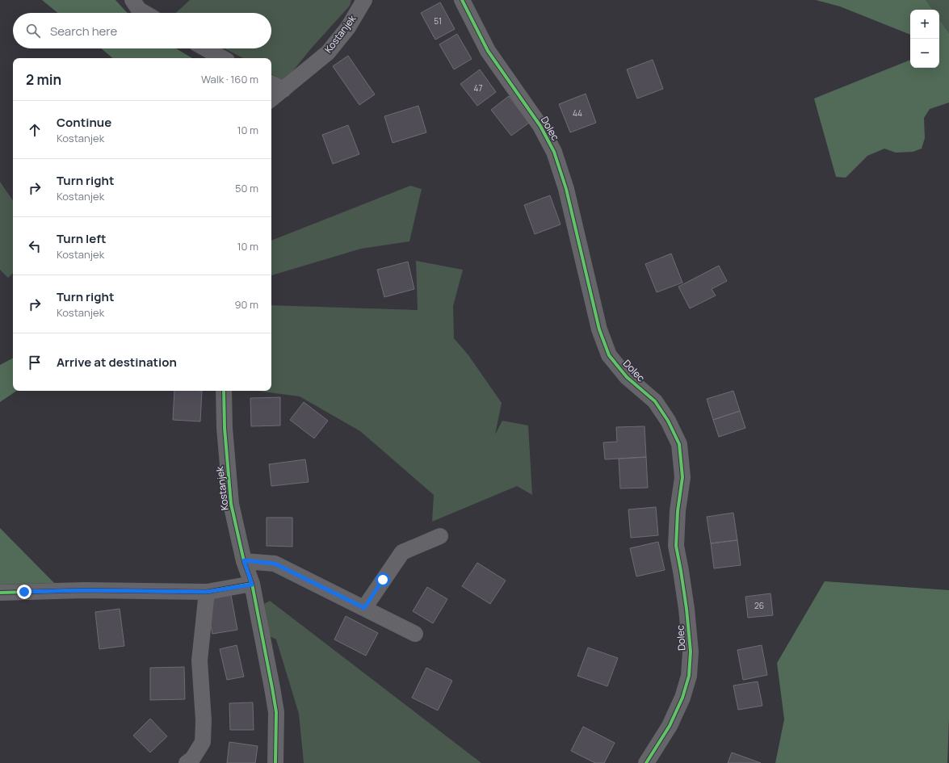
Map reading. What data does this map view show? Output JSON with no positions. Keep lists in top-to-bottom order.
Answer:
{
  "streets": {
    "street": ["Kostanjek", "Dolec"]
  },
  "house_numbers": [
    "51",
    "47",
    "44",
    "26"
  ],
  "page": {
    "map_buttons": ["+", "−"],
    "search": "Search here",
    "heading": ["2 min", "Walk · 160 m"],
    "list": [
      ["Continue", "Kostanjek", "10 m"],
      ["Turn right", "Kostanjek", "50 m"],
      ["Turn left", "Kostanjek", "10 m"],
      ["Turn right", "Kostanjek", "90 m"],
      "Arrive at destination"
    ]
  }
}
